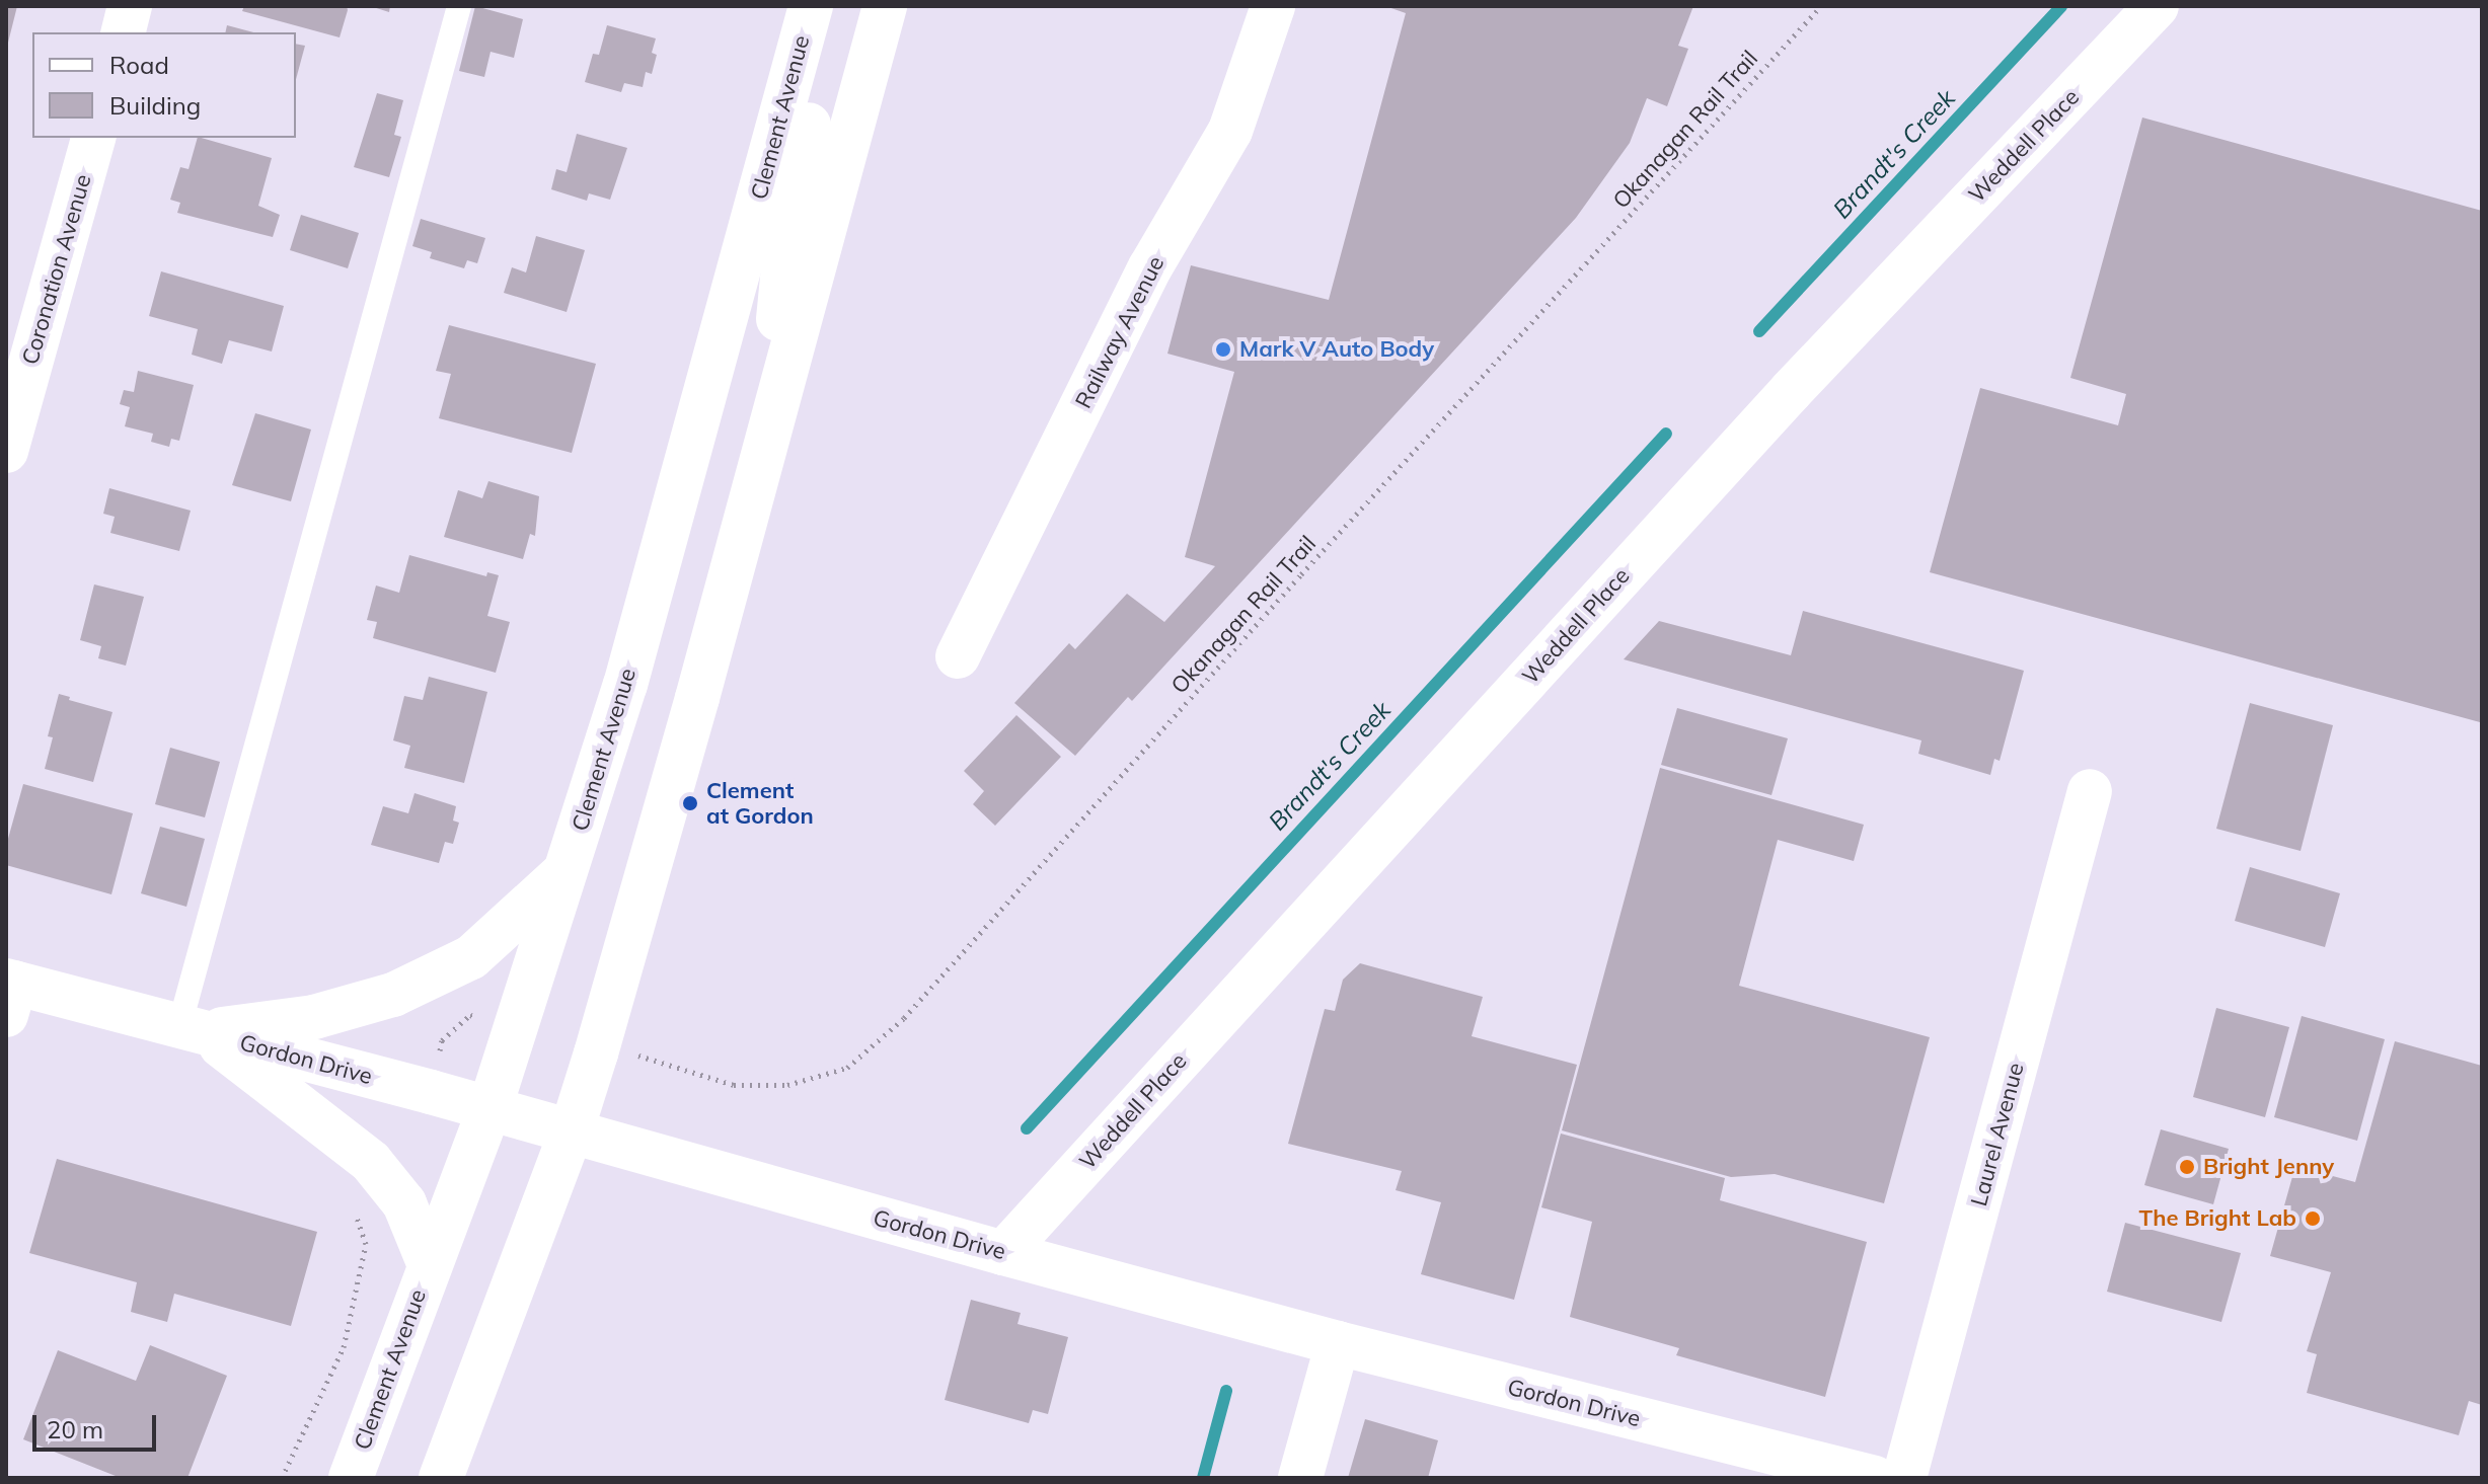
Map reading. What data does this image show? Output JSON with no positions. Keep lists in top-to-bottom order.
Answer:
{
  "streets": {
    "street": [
      "Clement Avenue",
      "Weddell Place",
      "Coronation Avenue",
      "Railway Avenue",
      "Gordon Drive",
      "Laurel Avenue"
    ],
    "path": ["Okanagan Rail Trail"]
  },
  "crossings": [
    ["Clement Avenue", "Gordon Drive"],
    ["Weddell Place", "Gordon Drive"],
    ["Gordon Drive", "Laurel Avenue"]
  ],
  "water": ["Brandt's Creek"],
  "places": [
    "Mark V Auto Body",
    "Clement at Gordon",
    "Bright Jenny",
    "The Bright Lab"
  ],
  "legend": ["Road", "Building"],
  "scale_bar": "20 m"
}
